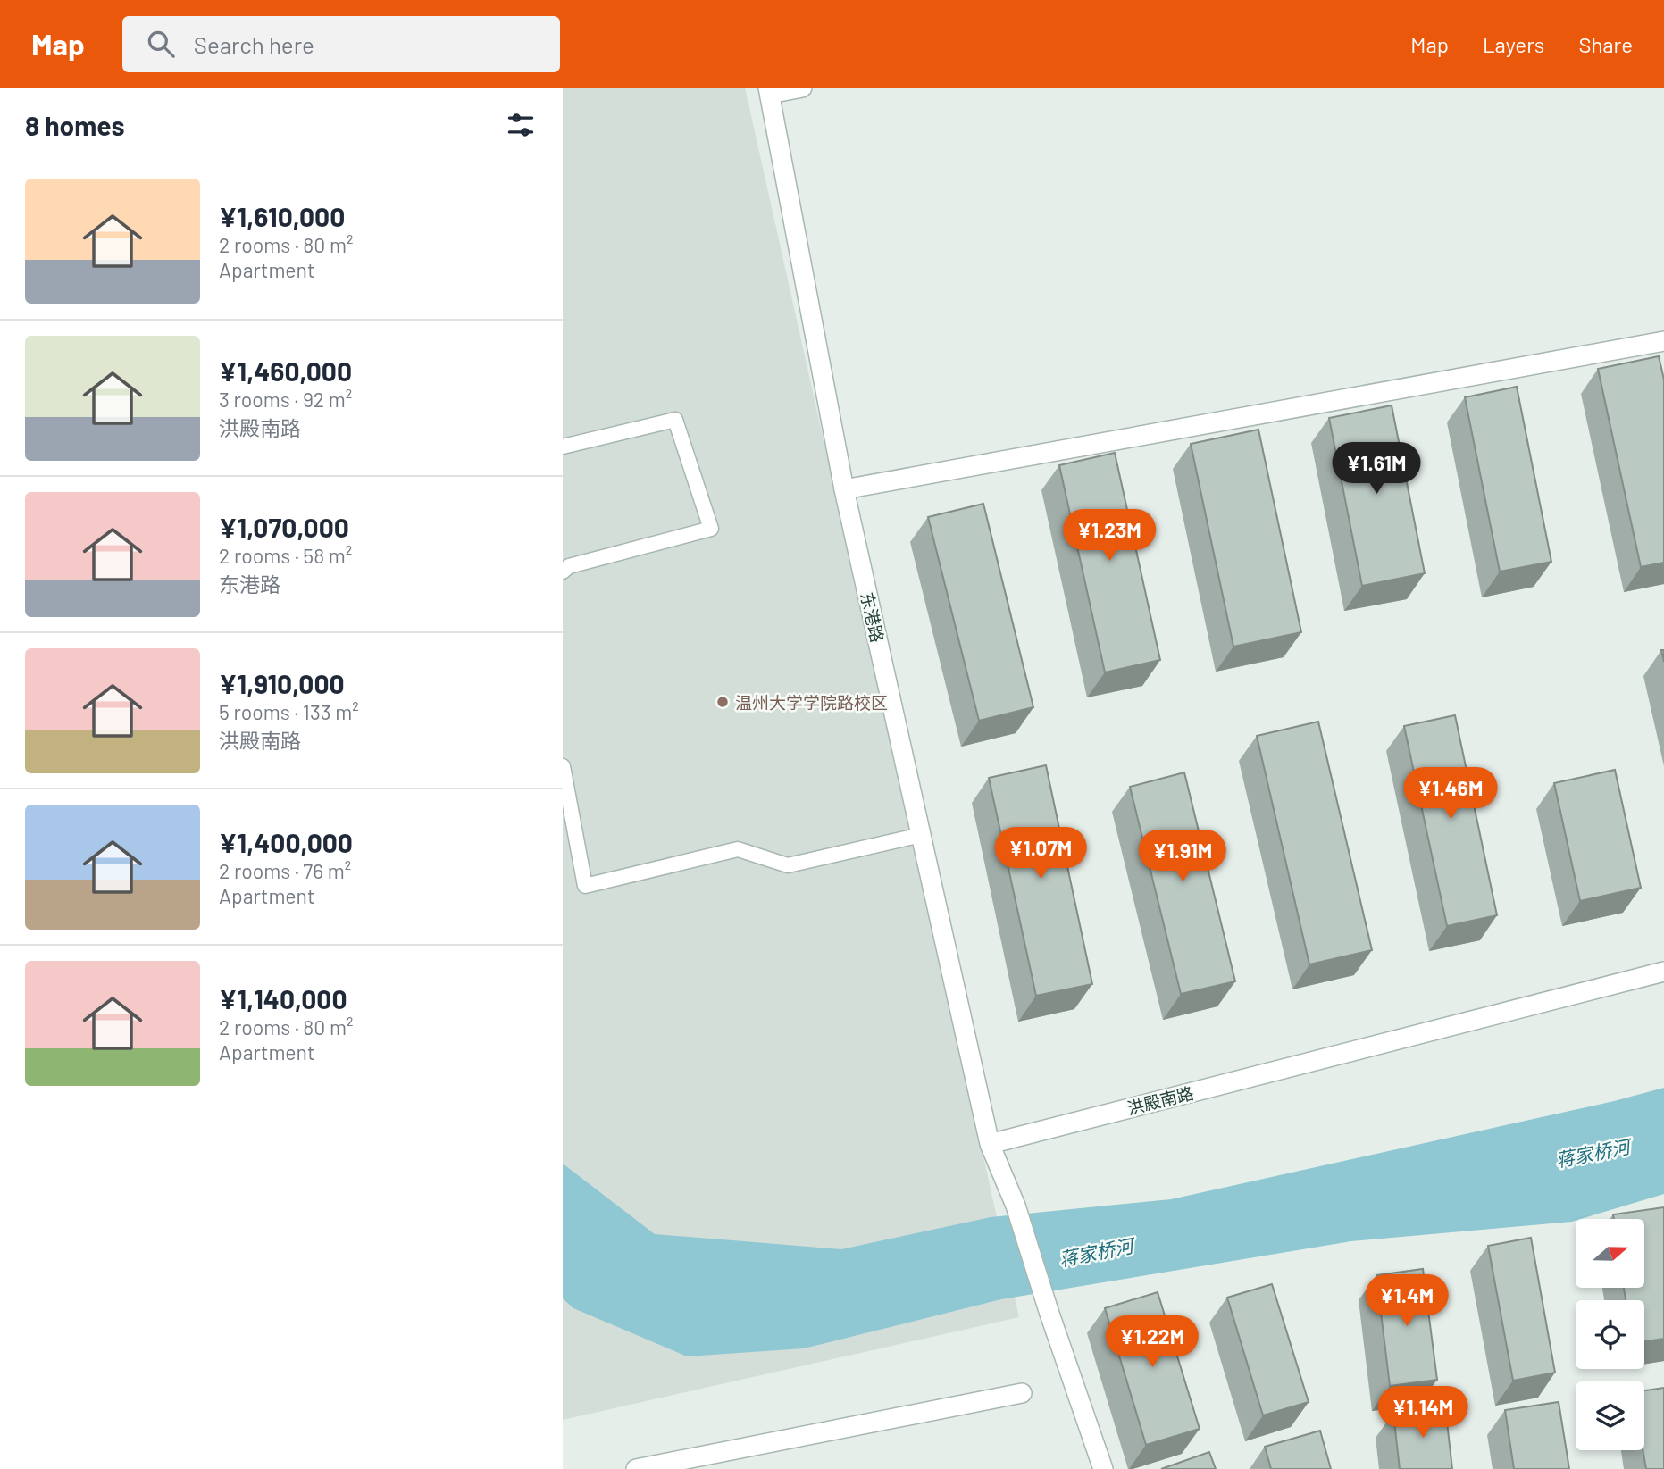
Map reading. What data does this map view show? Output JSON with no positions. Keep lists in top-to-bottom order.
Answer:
{
  "streets": {
    "street": ["东港路", "洪殿南路"]
  },
  "crossings": [
    ["东港路", "洪殿南路"]
  ],
  "water": ["蒋家桥河"],
  "places": ["温州大学学院路校区"],
  "north": "right",
  "page": {
    "header": "Map",
    "search": "Search here",
    "nav": ["Map", "Layers", "Share"],
    "heading": "8 homes",
    "list": [
      {
        "name": "¥1,610,000",
        "note": "2 rooms · 80 m² · Apartment"
      },
      {
        "name": "¥1,460,000",
        "note": "3 rooms · 92 m² · 洪殿南路"
      },
      {
        "name": "¥1,070,000",
        "note": "2 rooms · 58 m² · 东港路"
      },
      {
        "name": "¥1,910,000",
        "note": "5 rooms · 133 m² · 洪殿南路"
      },
      {
        "name": "¥1,400,000",
        "note": "2 rooms · 76 m² · Apartment"
      },
      {
        "name": "¥1,140,000",
        "note": "2 rooms · 80 m² · Apartment"
      }
    ],
    "price": [
      "¥1.61M",
      "¥1.23M",
      "¥1.46M",
      "¥1.07M",
      "¥1.91M",
      "¥1.4M",
      "¥1.22M",
      "¥1.14M"
    ]
  }
}
